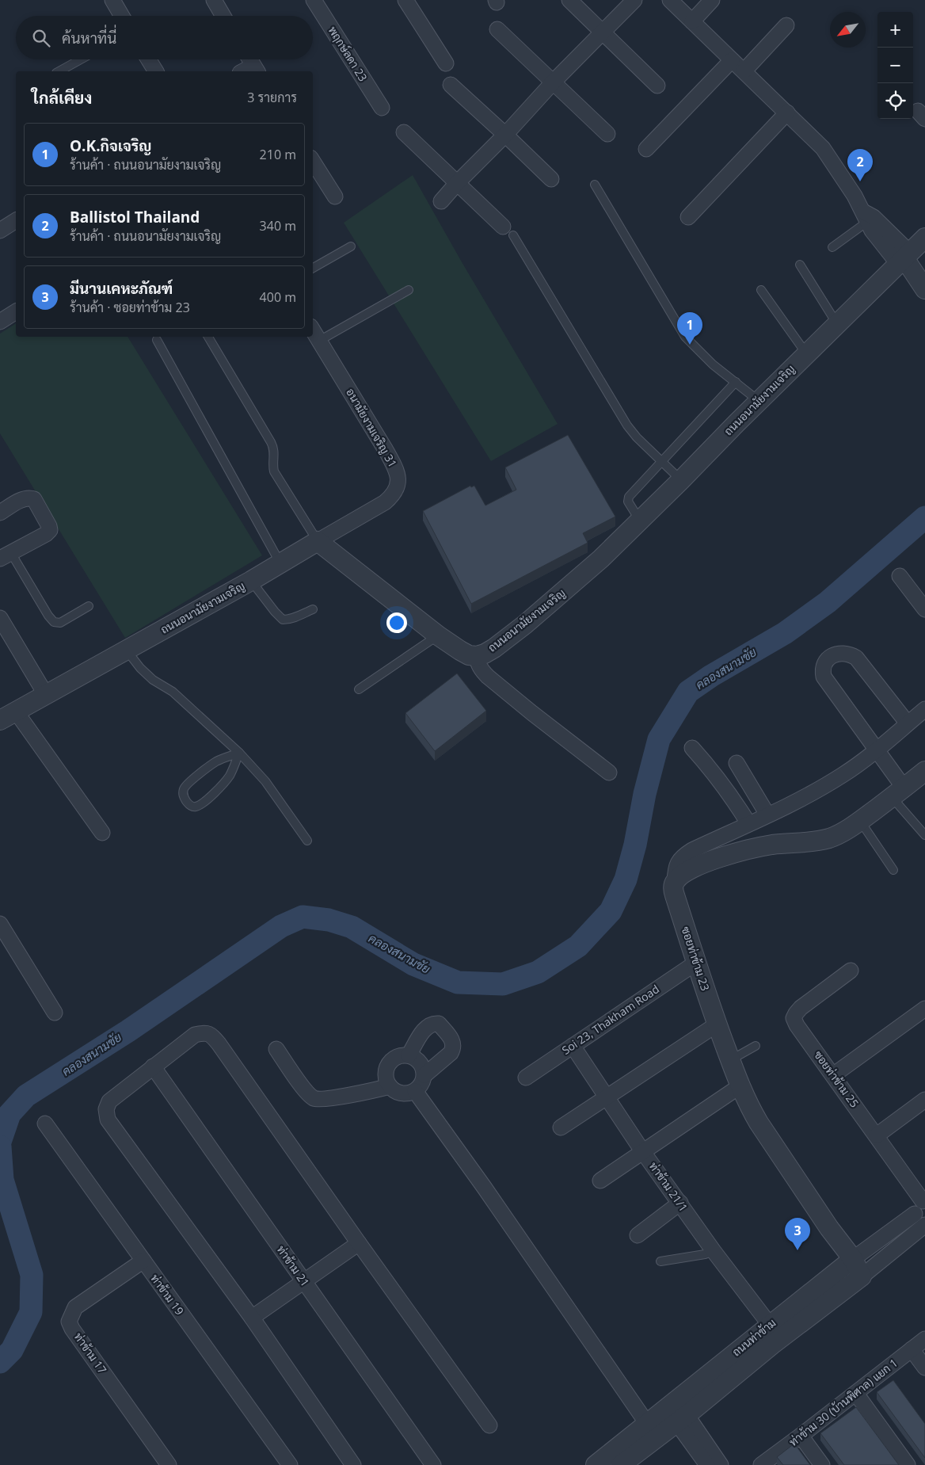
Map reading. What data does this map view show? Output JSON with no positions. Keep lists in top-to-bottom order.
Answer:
{
  "streets": {
    "street": [
      "พฤกษ์ลดา 23",
      "ถนนอนามัยงามเจริญ",
      "อนามัยงามเจริญ 31",
      "ซอยท่าข้าม 23",
      "Soi 23, Thakham Road",
      "ซอยท่าข้าม 25",
      "ท่าข้าม 21/1",
      "ท่าข้าม 21",
      "ท่าข้าม 19",
      "ถนนท่าข้าม",
      "ท่าข้าม 17",
      "ท่าข้าม 30 (บ้านพิศาล) แยก 1"
    ]
  },
  "crossings": [
    ["ถนนอนามัยงามเจริญ", "อนามัยงามเจริญ 31"],
    ["ซอยท่าข้าม 23", "Soi 23, Thakham Road"],
    ["ซอยท่าข้าม 23", "ถนนท่าข้าม"],
    ["Soi 23, Thakham Road", "ท่าข้าม 21/1"],
    ["ท่าข้าม 21/1", "ถนนท่าข้าม"],
    ["ท่าข้าม 19", "ท่าข้าม 17"]
  ],
  "water": ["คลองสนามชัย"],
  "north": "bottom left",
  "page": {
    "map_buttons": ["+", "−"],
    "search": "ค้นหาที่นี่",
    "heading": ["ใกล้เคียง", "3 รายการ"],
    "list": [
      {
        "mark": "1",
        "name": "O.K.กิจเจริญ",
        "note": "ร้านค้า · ถนนอนามัยงามเจริญ",
        "value": "210 m"
      },
      {
        "mark": "2",
        "name": "Ballistol Thailand",
        "note": "ร้านค้า · ถนนอนามัยงามเจริญ",
        "value": "340 m"
      },
      {
        "mark": "3",
        "name": "มีนานเคหะภัณฑ์",
        "note": "ร้านค้า · ซอยท่าข้าม 23",
        "value": "400 m"
      }
    ],
    "pins": ["2", "1", "3"]
  }
}
